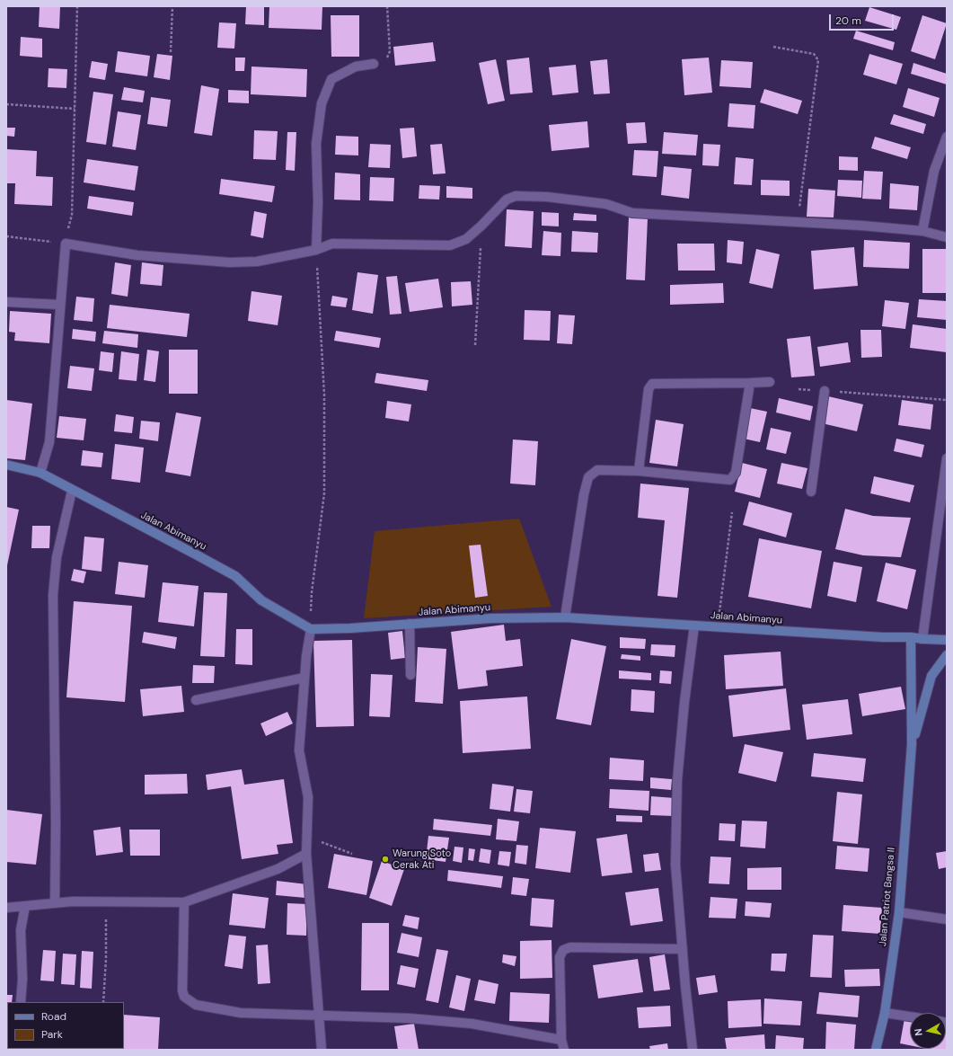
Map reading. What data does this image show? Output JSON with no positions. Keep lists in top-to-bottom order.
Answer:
{
  "streets": {
    "street": ["Jalan Abimanyu", "Jalan Patriot Bangsa II"]
  },
  "places": ["Warung Soto Cerak Ati"],
  "legend": ["Road", "Park"],
  "scale_bar": "20 m",
  "north": "left"
}
